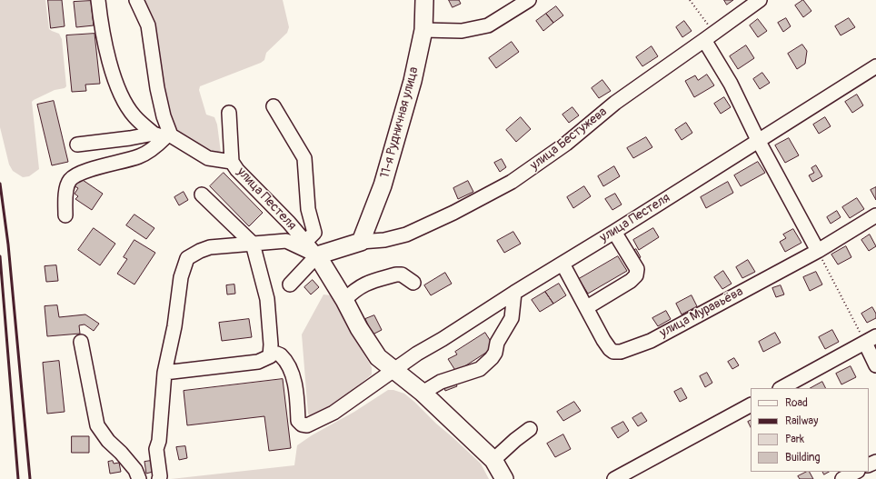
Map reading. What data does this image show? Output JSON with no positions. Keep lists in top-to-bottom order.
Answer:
{
  "streets": {
    "main road": ["11-я Рудничная улица", "улица Пестеля"],
    "street": ["улица Бестужева", "улица Муравьёва"]
  },
  "crossings": [
    ["11-я Рудничная улица", "улица Бестужева"],
    ["улица Пестеля", "улица Муравьёва"]
  ],
  "legend": [
    "Road",
    "Railway",
    "Park",
    "Building"
  ]
}
